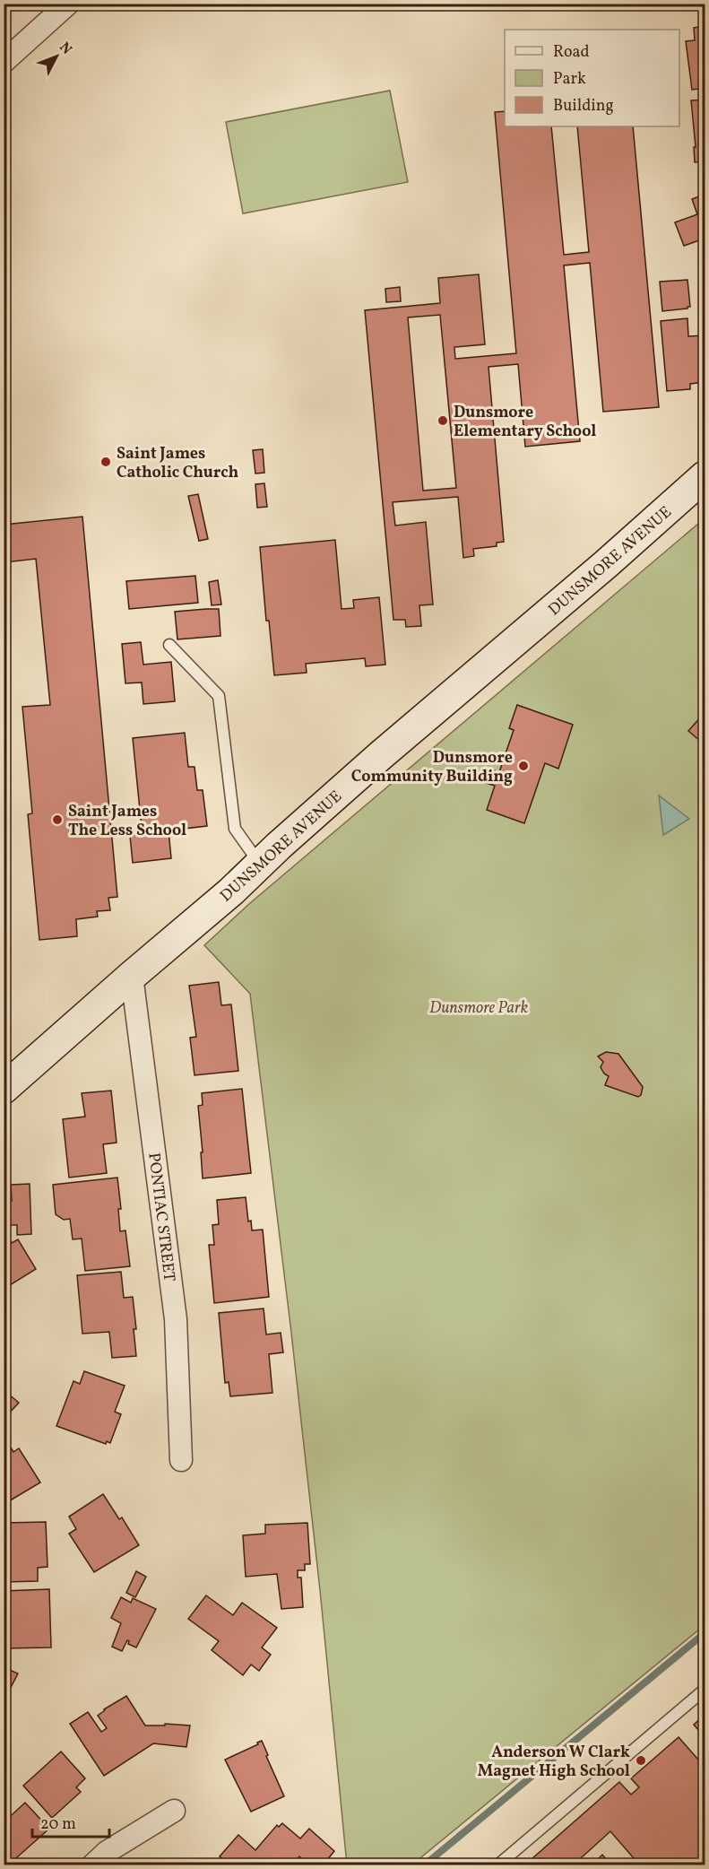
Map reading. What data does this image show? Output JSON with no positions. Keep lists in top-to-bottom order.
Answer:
{
  "streets": {
    "street": ["DUNSMORE AVENUE", "PONTIAC STREET"]
  },
  "crossings": [
    ["DUNSMORE AVENUE", "PONTIAC STREET"]
  ],
  "parks": ["Dunsmore Park"],
  "places": [
    "Dunsmore Elementary School",
    "Saint James Catholic Church",
    "Dunsmore Community Building",
    "Saint James The Less School",
    "Anderson W Clark Magnet High School"
  ],
  "legend": ["Road", "Park", "Building"],
  "scale_bar": "20 m",
  "north": "top right"
}
